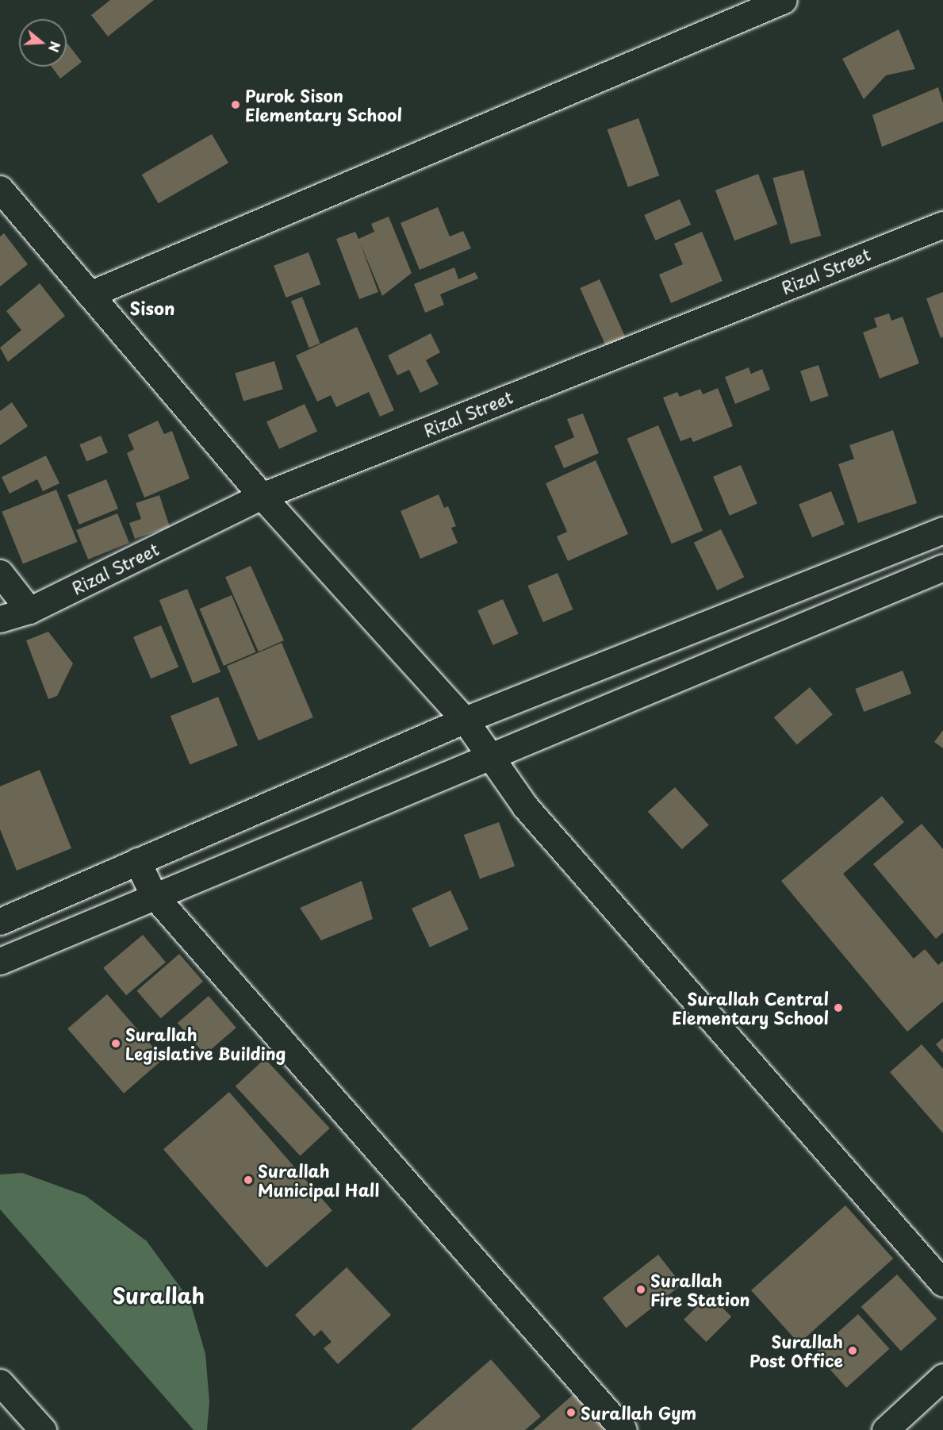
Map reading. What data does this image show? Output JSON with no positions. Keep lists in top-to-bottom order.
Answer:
{
  "streets": {
    "main road": ["Rizal Street"]
  },
  "districts": ["Sison", "Surallah"],
  "places": [
    "Purok Sison Elementary School",
    "Surallah Central Elementary School",
    "Surallah Legislative Building",
    "Surallah Municipal Hall",
    "Surallah Fire Station",
    "Surallah Post Office",
    "Surallah Gym"
  ],
  "north": "right"
}
